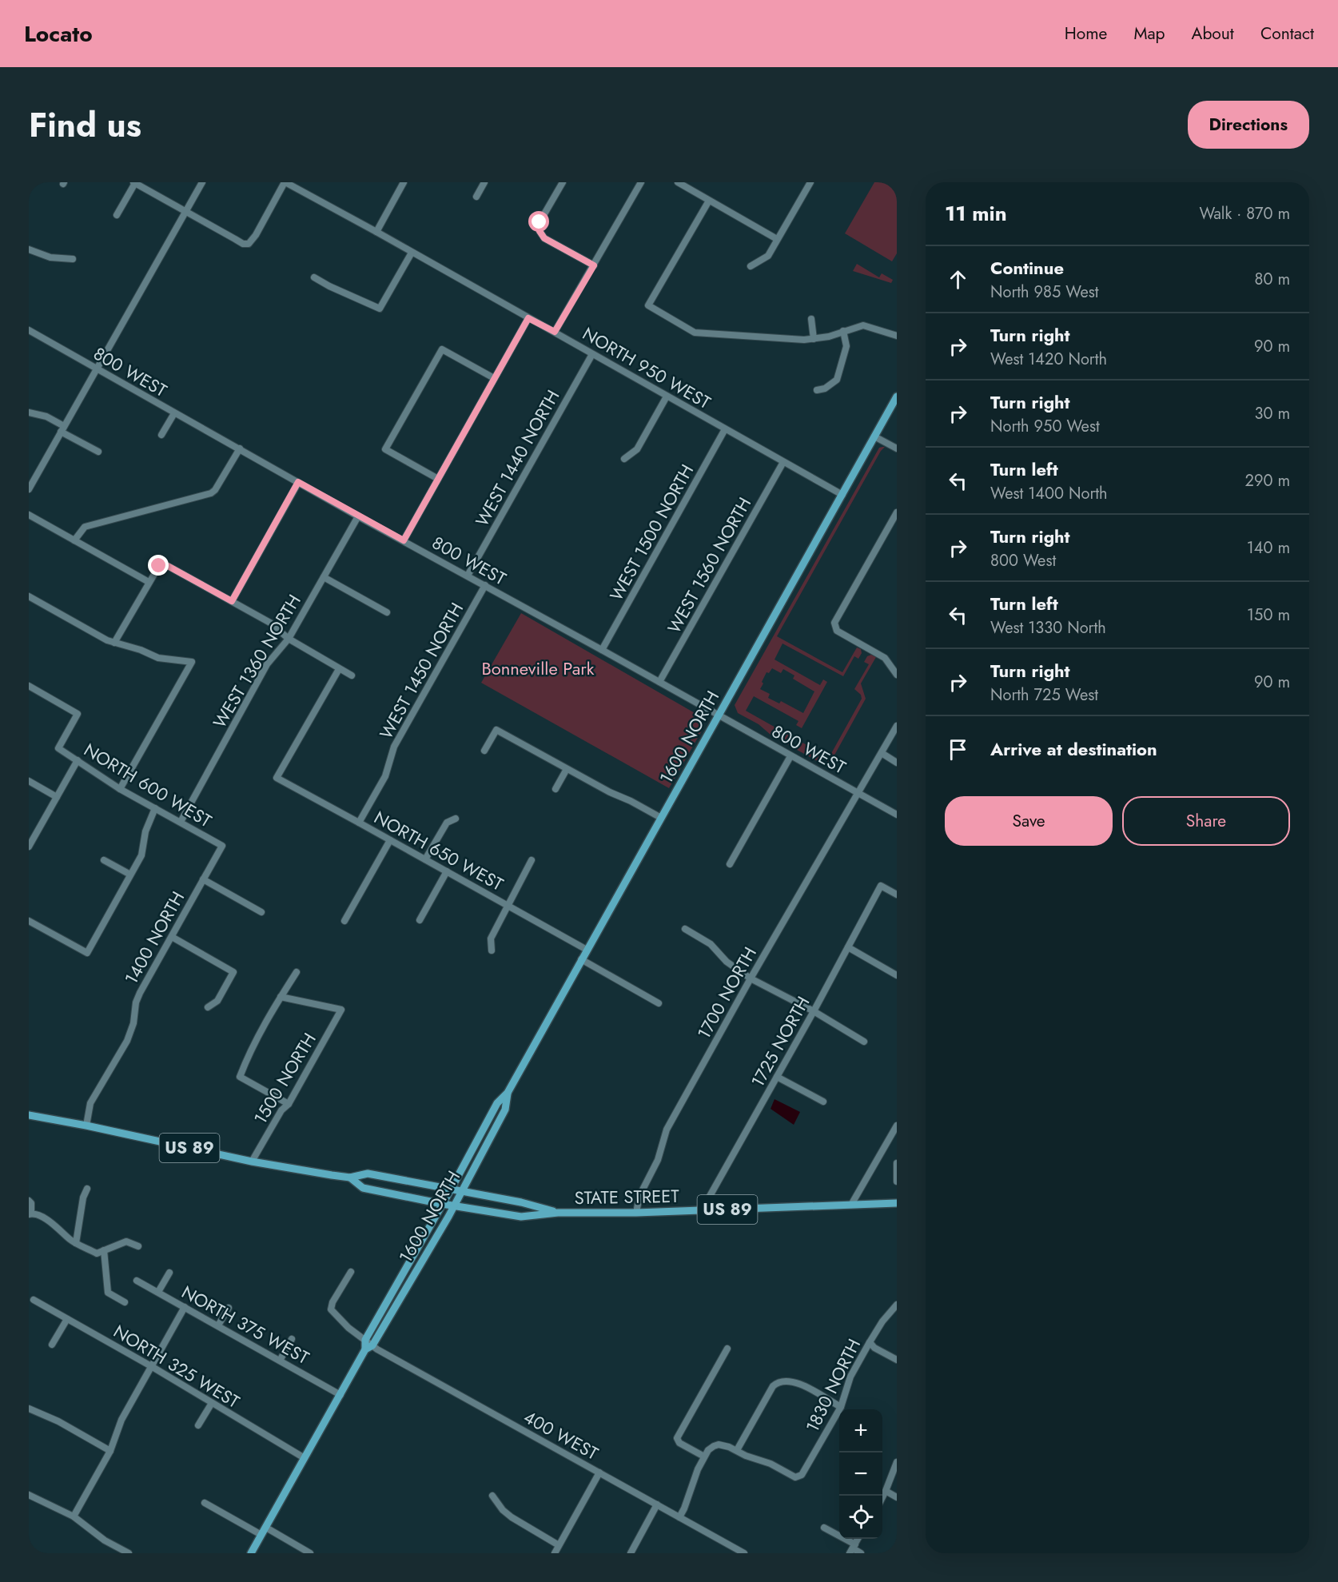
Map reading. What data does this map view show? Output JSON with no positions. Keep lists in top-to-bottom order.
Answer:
{
  "streets": {
    "main road": ["1600 NORTH", "US 89", "STATE STREET"],
    "street": [
      "NORTH 950 WEST",
      "800 WEST",
      "WEST 1440 NORTH",
      "WEST 1500 NORTH",
      "WEST 1560 NORTH",
      "WEST 1360 NORTH",
      "WEST 1450 NORTH",
      "NORTH 600 WEST",
      "NORTH 650 WEST",
      "1400 NORTH",
      "1700 NORTH",
      "1725 NORTH",
      "1500 NORTH",
      "NORTH 375 WEST",
      "NORTH 325 WEST",
      "1830 NORTH",
      "400 WEST"
    ]
  },
  "crossings": [
    ["NORTH 950 WEST", "WEST 1440 NORTH"],
    ["NORTH 950 WEST", "WEST 1500 NORTH"],
    ["NORTH 950 WEST", "WEST 1560 NORTH"],
    ["NORTH 950 WEST", "1600 NORTH"],
    ["800 WEST", "WEST 1440 NORTH"],
    ["800 WEST", "WEST 1500 NORTH"],
    ["800 WEST", "WEST 1560 NORTH"],
    ["800 WEST", "WEST 1360 NORTH"],
    ["800 WEST", "WEST 1450 NORTH"],
    ["800 WEST", "1600 NORTH"],
    ["800 WEST", "1700 NORTH"],
    ["WEST 1360 NORTH", "NORTH 600 WEST"],
    ["WEST 1450 NORTH", "NORTH 650 WEST"],
    ["1600 NORTH", "NORTH 650 WEST"],
    ["1600 NORTH", "STATE STREET"],
    ["1600 NORTH", "NORTH 375 WEST"],
    ["1600 NORTH", "NORTH 325 WEST"],
    ["1600 NORTH", "400 WEST"],
    ["NORTH 600 WEST", "1400 NORTH"],
    ["1400 NORTH", "STATE STREET"],
    ["1700 NORTH", "STATE STREET"],
    ["1725 NORTH", "STATE STREET"],
    ["1500 NORTH", "STATE STREET"]
  ],
  "parks": ["Bonneville Park"],
  "page": {
    "header": "Locato",
    "nav": [
      "Home",
      "Map",
      "About",
      "Contact"
    ],
    "title": "Find us",
    "buttons": [
      "Directions",
      ["Save", "Share"]
    ],
    "heading": ["11 min", "Walk · 870 m"],
    "list": [
      ["Continue", "North 985 West", "80 m"],
      ["Turn right", "West 1420 North", "90 m"],
      ["Turn right", "North 950 West", "30 m"],
      ["Turn left", "West 1400 North", "290 m"],
      ["Turn right", "800 West", "140 m"],
      ["Turn left", "West 1330 North", "150 m"],
      ["Turn right", "North 725 West", "90 m"],
      "Arrive at destination"
    ],
    "map_buttons": ["+", "−"]
  }
}
